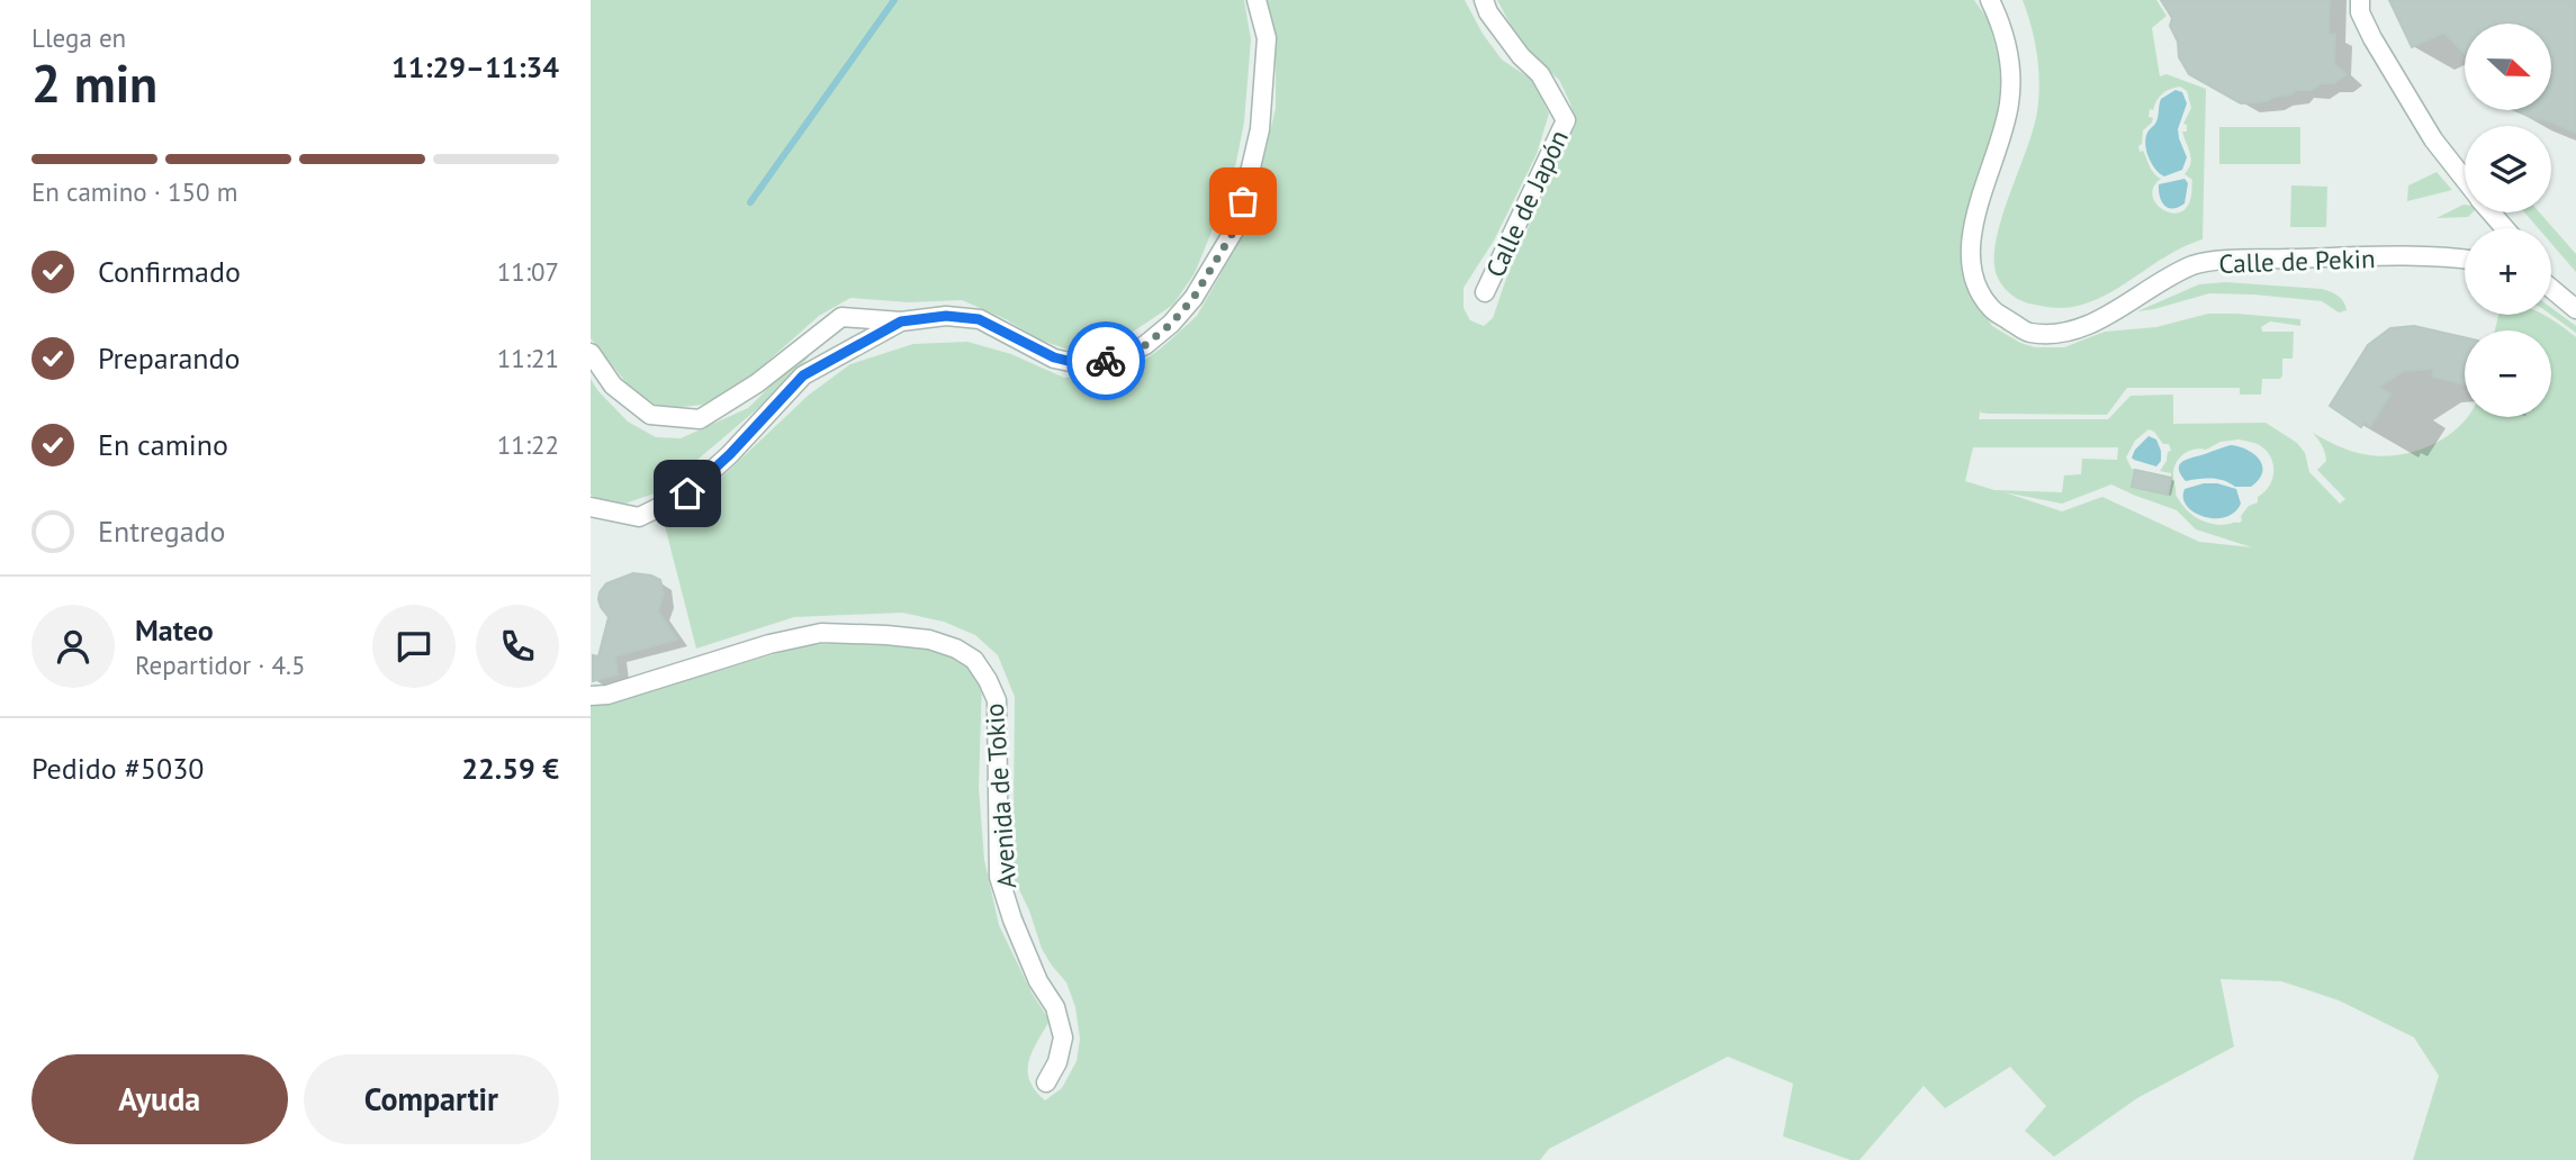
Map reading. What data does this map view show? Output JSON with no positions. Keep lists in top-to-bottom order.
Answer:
{
  "streets": {
    "street": ["Calle de Japón", "Calle de Pekin", "Avenida de Tokio"]
  },
  "north": "right",
  "page": {
    "heading": ["2 min", "Llega en", "11:29–11:34"],
    "panel": [
      "Mateo",
      "Repartidor · 4.5",
      "Pedido #5030",
      "22.59 €"
    ],
    "map_buttons": ["+", "−"],
    "bar": "En camino · 150 m",
    "list": [
      ["Confirmado", "11:07"],
      ["Preparando", "11:21"],
      ["En camino", "11:22"],
      "Entregado"
    ],
    "buttons": ["Ayuda", "Compartir"]
  }
}
